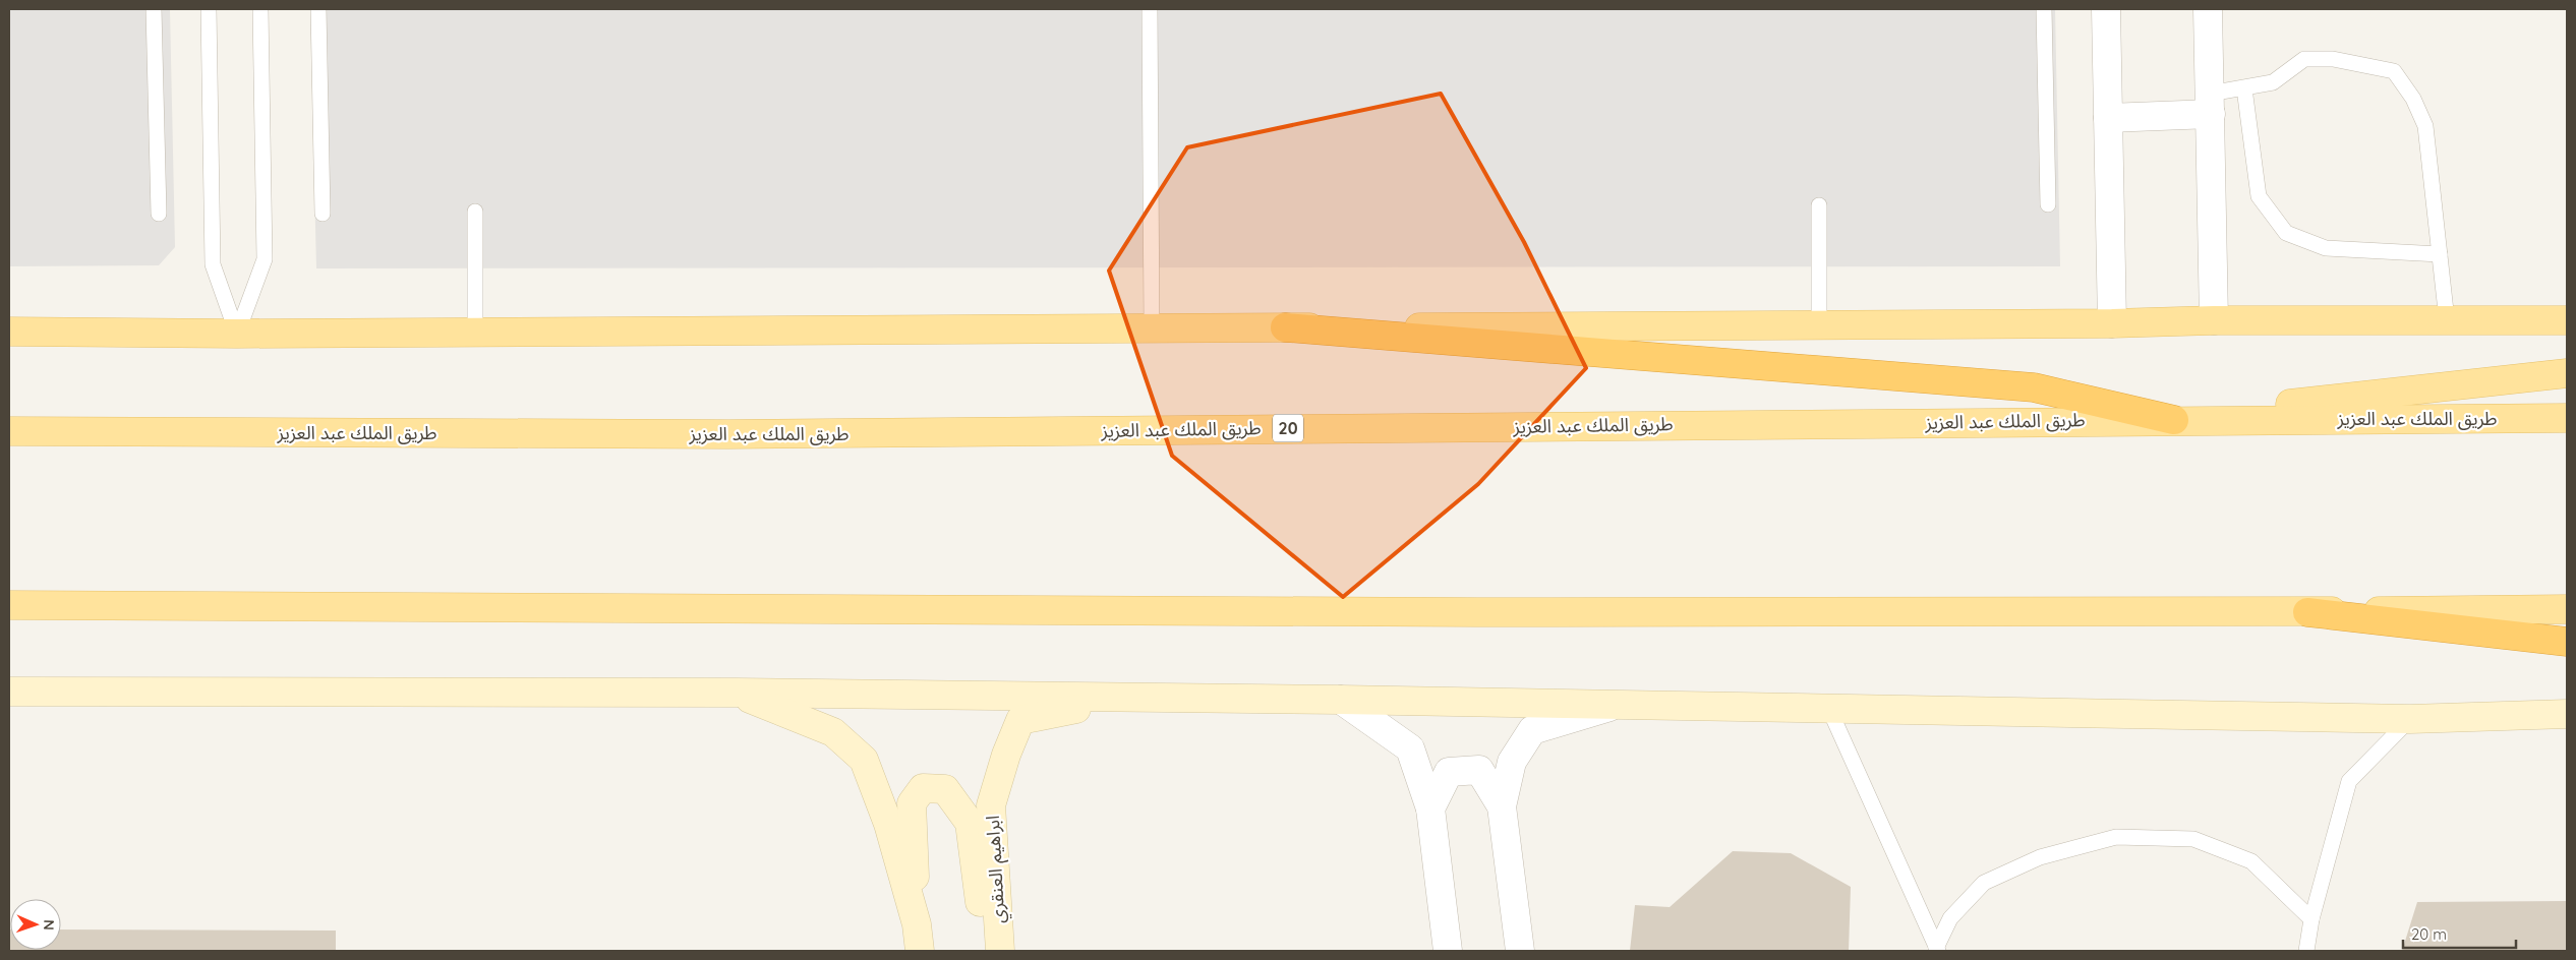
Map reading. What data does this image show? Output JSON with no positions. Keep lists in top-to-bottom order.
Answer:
{
  "streets": {
    "main road": ["طريق الملك عبد العزيز", "20", "ابراهيم العنقري"]
  },
  "scale_bar": "20 m",
  "north": "right"
}
